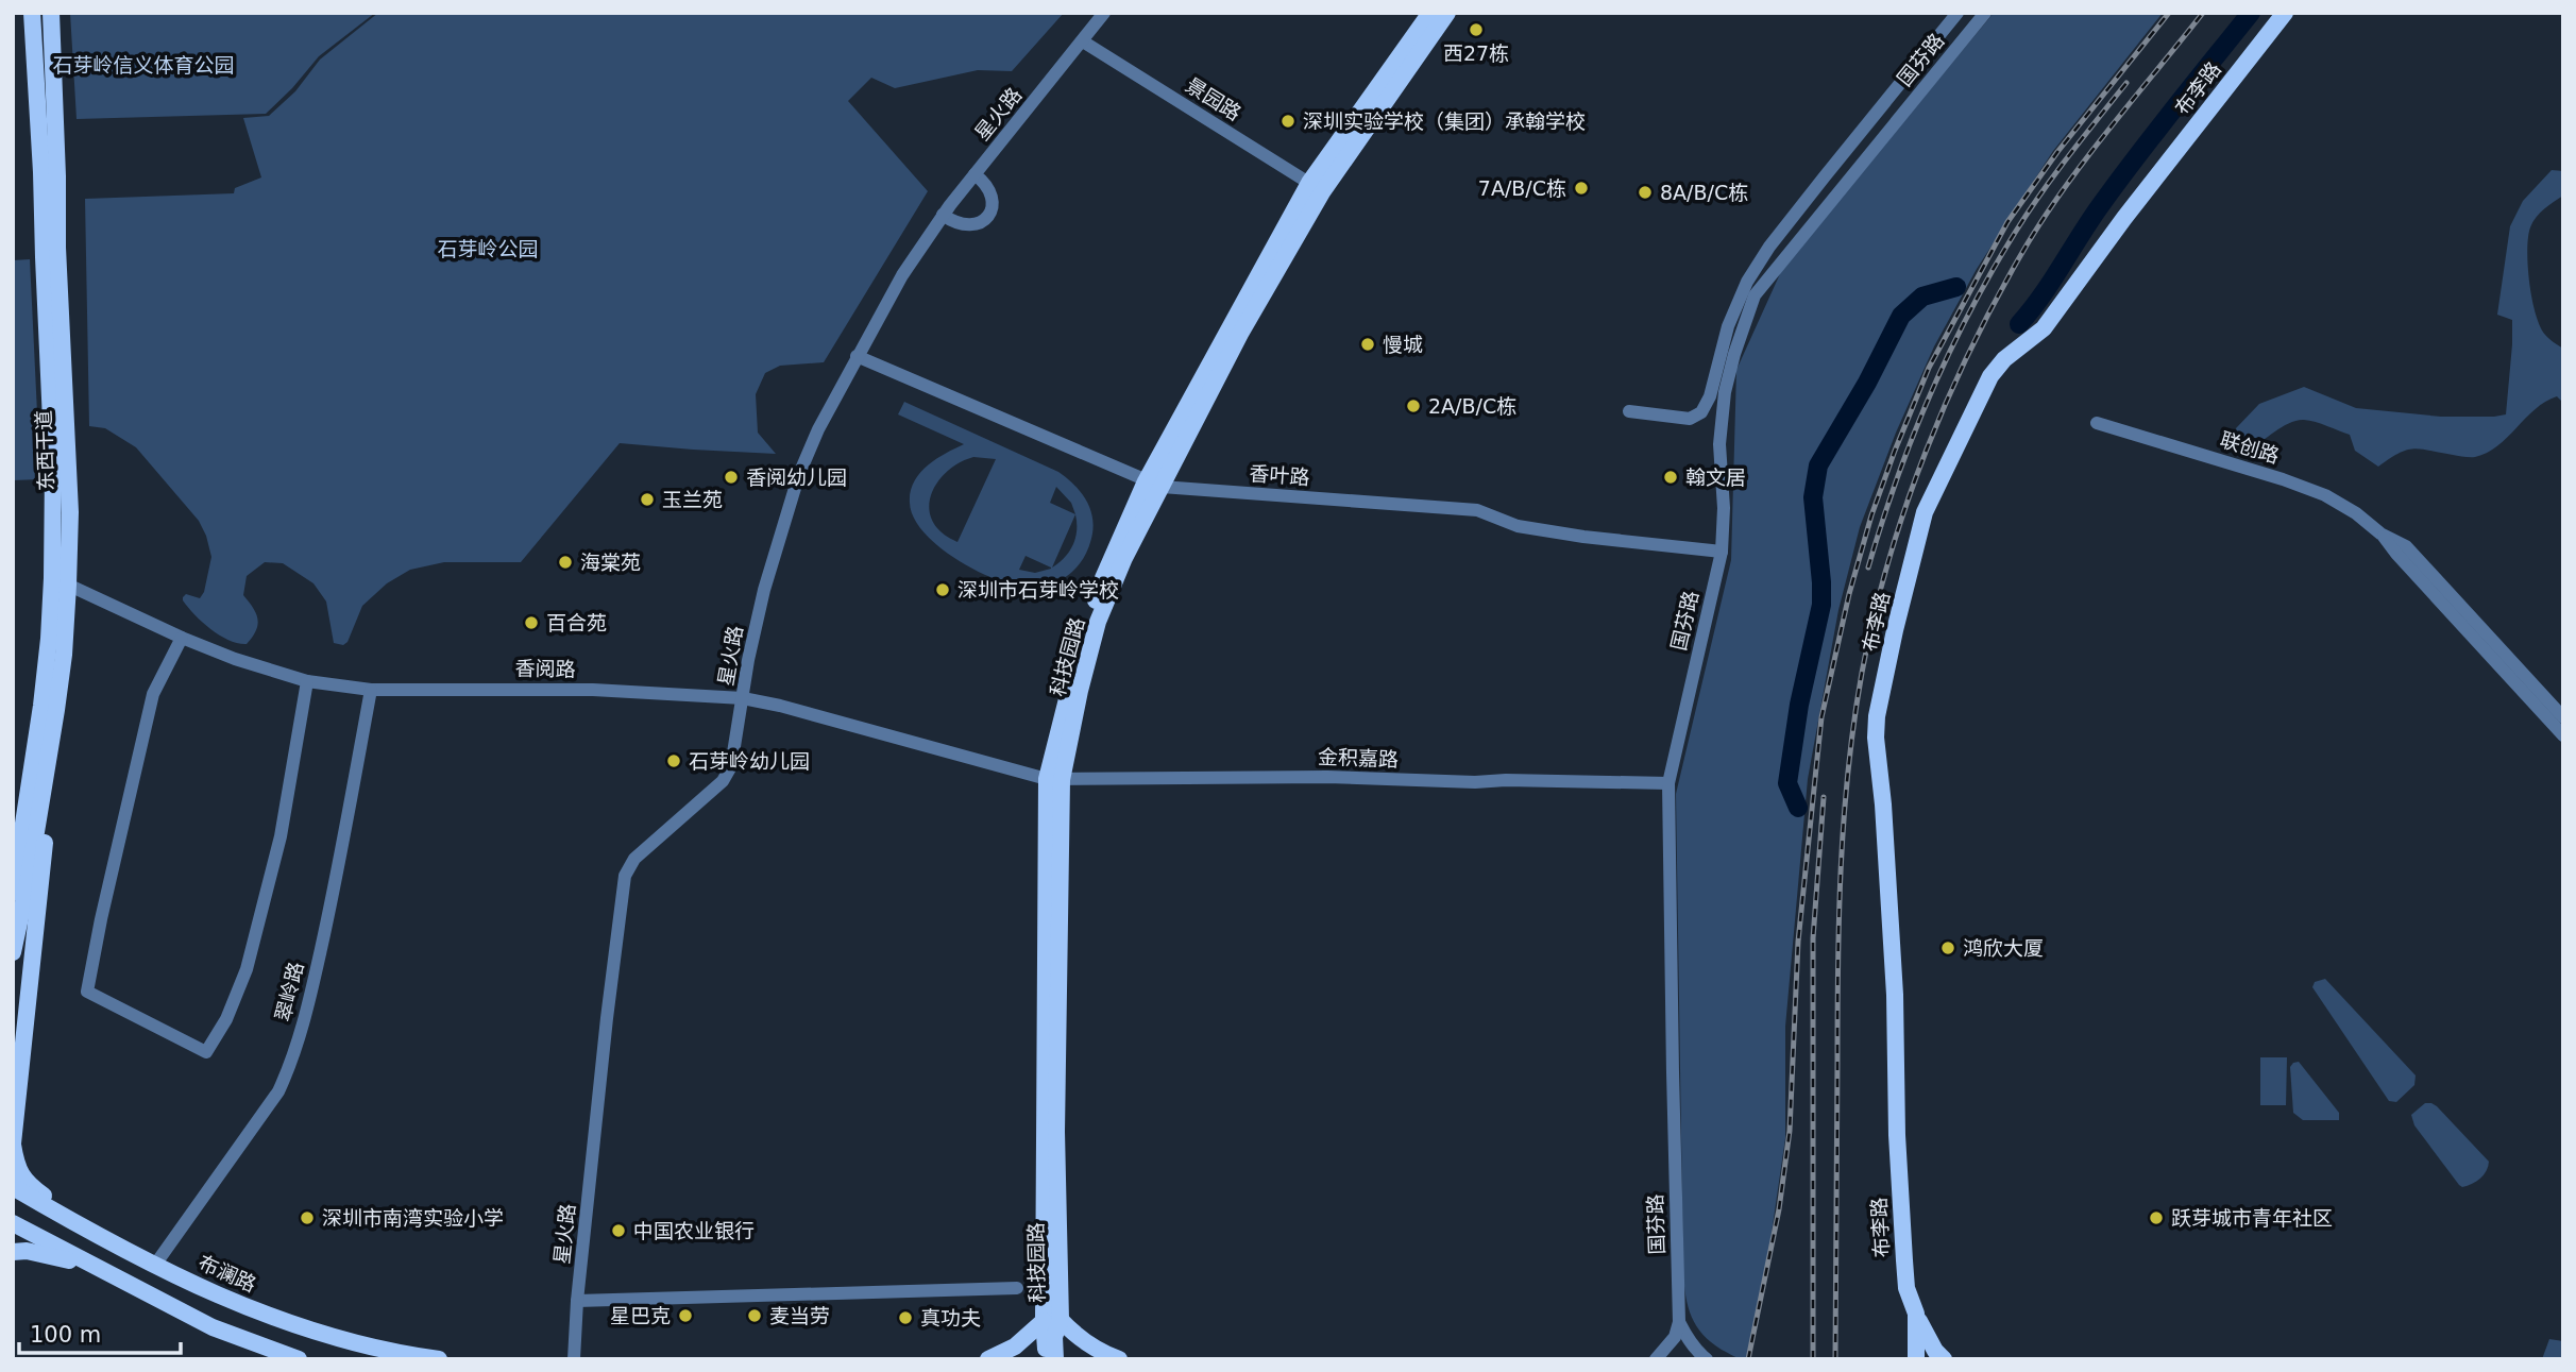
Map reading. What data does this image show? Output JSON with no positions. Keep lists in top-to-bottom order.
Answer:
{
  "streets": {
    "main road": [
      "布李路",
      "东西干道",
      "科技园路",
      "布澜路"
    ],
    "street": [
      "国芬路",
      "景园路",
      "星火路",
      "联创路",
      "香叶路",
      "香阅路",
      "金积嘉路",
      "翠岭路"
    ]
  },
  "crossings": [
    ["国芬路", "香叶路"],
    ["国芬路", "金积嘉路"],
    ["景园路", "星火路"],
    ["景园路", "科技园路"],
    ["星火路", "香叶路"],
    ["星火路", "香阅路"],
    ["东西干道", "香阅路"],
    ["香叶路", "科技园路"],
    ["科技园路", "香阅路"],
    ["科技园路", "金积嘉路"],
    ["香阅路", "金积嘉路"],
    ["香阅路", "翠岭路"],
    ["翠岭路", "布澜路"]
  ],
  "parks": ["石芽岭信义体育公园", "石芽岭公园"],
  "places": [
    "西27栋",
    "深圳实验学校（集团）承翰学校",
    "7A/B/C栋",
    "8A/B/C栋",
    "慢城",
    "2A/B/C栋",
    "香阅幼儿园",
    "翰文居",
    "玉兰苑",
    "海棠苑",
    "深圳市石芽岭学校",
    "百合苑",
    "石芽岭幼儿园",
    "鸿欣大厦",
    "深圳市南湾实验小学",
    "跃芽城市青年社区",
    "中国农业银行",
    "星巴克",
    "麦当劳",
    "真功夫"
  ],
  "scale_bar": "100 m"
}
